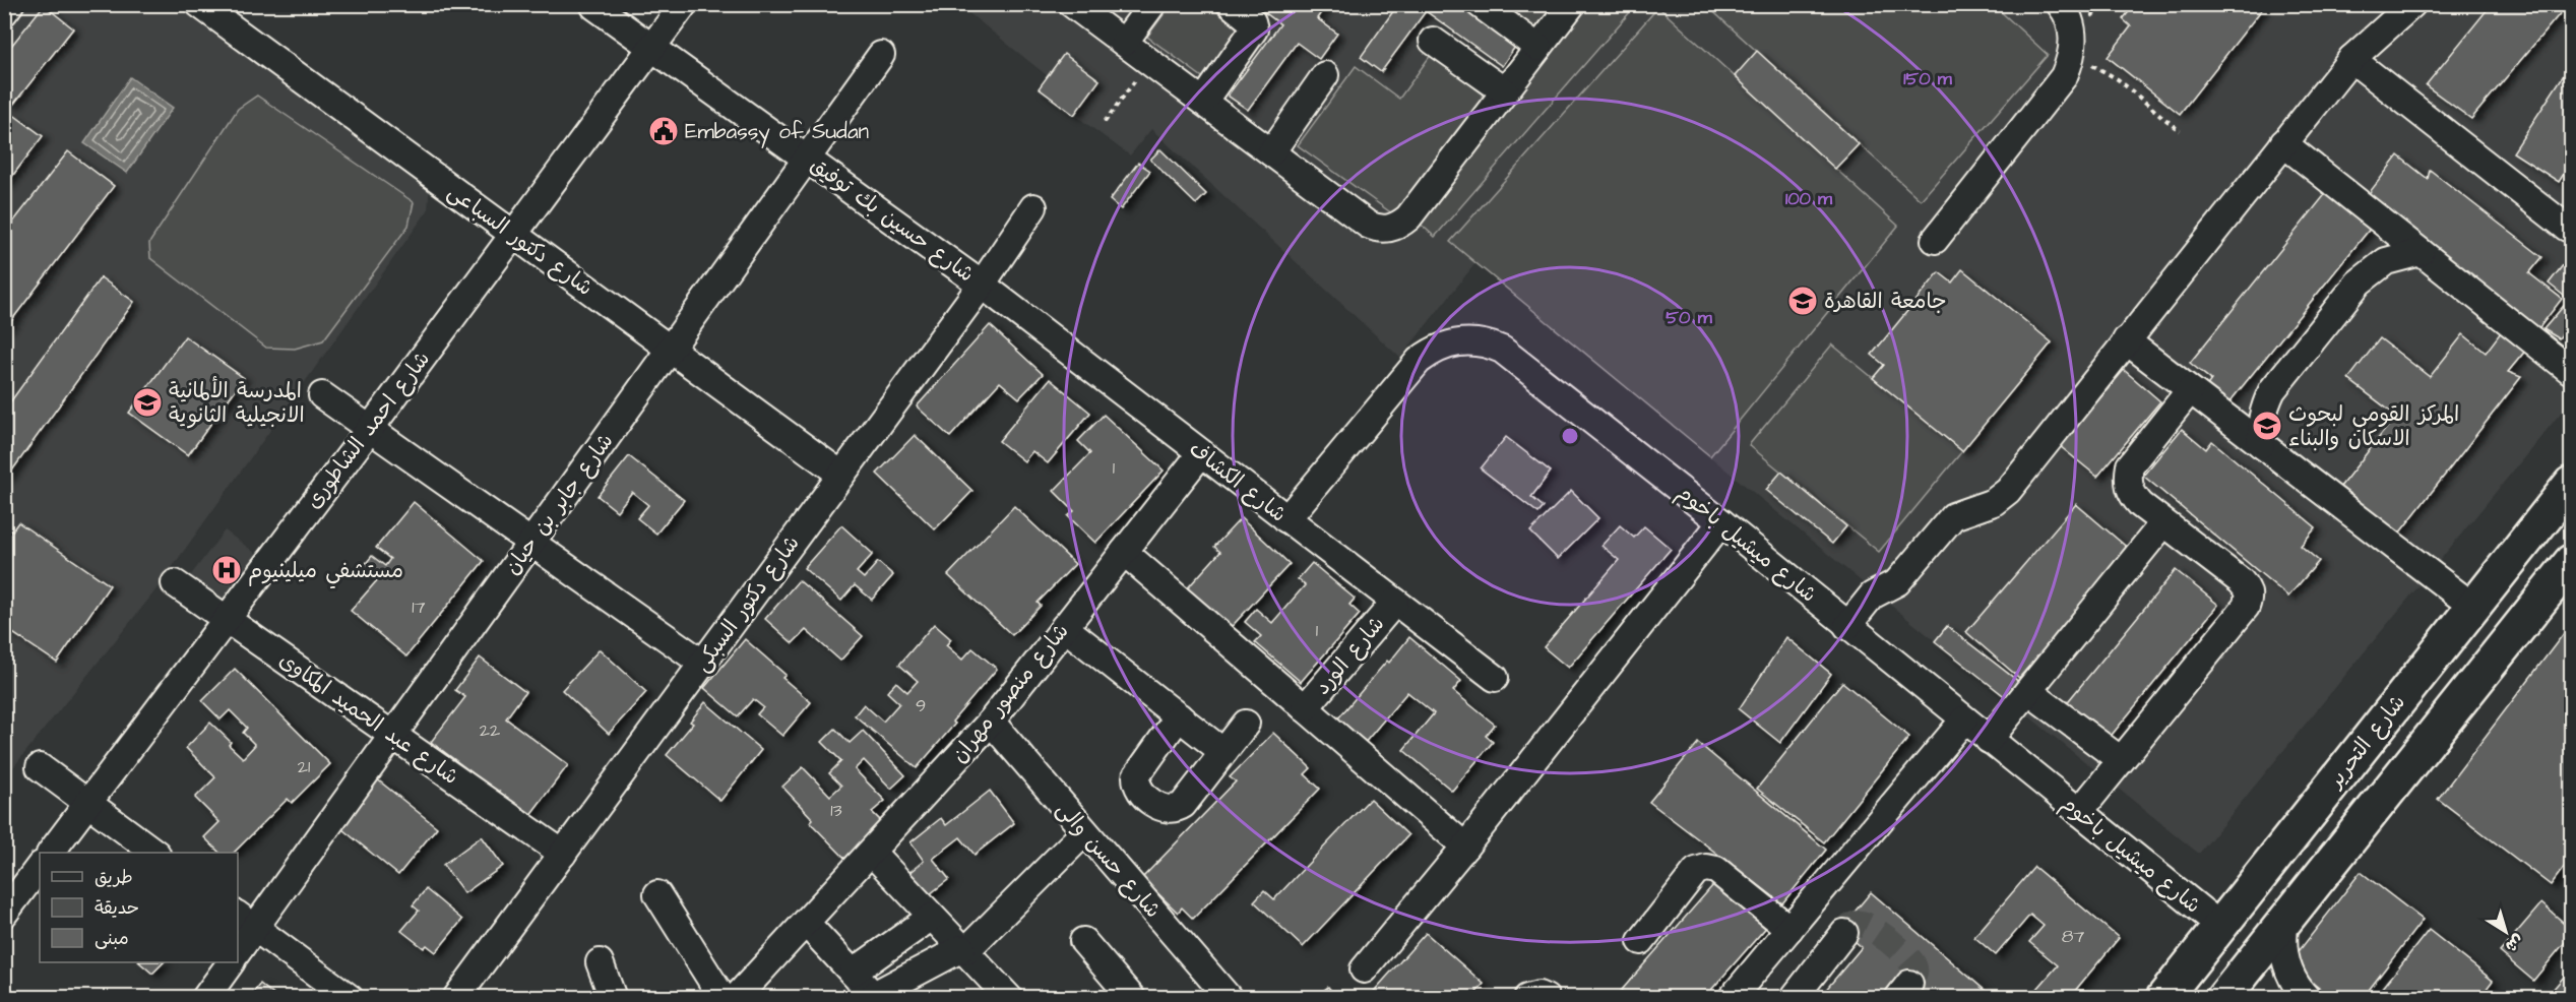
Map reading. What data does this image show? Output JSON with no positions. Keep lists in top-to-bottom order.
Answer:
{
  "streets": {
    "main road": ["شارع التحرير"],
    "street": [
      "شارع حسين بك توفيق",
      "شارع دكتور السباعى",
      "شارع احمد الشاطورى",
      "شارع الكشاف",
      "شارع جابر بن حيان",
      "شارع ميشيل باخوم",
      "شارع دكتور السبكى",
      "شارع الورد",
      "شارع منصور مهران",
      "شارع عبد الحميد المكاوى",
      "شارع حسن والى"
    ]
  },
  "crossings": [
    ["شارع حسين بك توفيق", "شارع احمد الشاطورى"],
    ["شارع حسين بك توفيق", "شارع الكشاف"],
    ["شارع حسين بك توفيق", "شارع جابر بن حيان"],
    ["شارع حسين بك توفيق", "شارع دكتور السبكى"],
    ["شارع دكتور السباعى", "شارع احمد الشاطورى"],
    ["شارع دكتور السباعى", "شارع جابر بن حيان"],
    ["شارع دكتور السباعى", "شارع دكتور السبكى"],
    ["شارع احمد الشاطورى", "شارع عبد الحميد المكاوى"],
    ["شارع الكشاف", "شارع ميشيل باخوم"],
    ["شارع الكشاف", "شارع دكتور السبكى"],
    ["شارع الكشاف", "شارع الورد"],
    ["شارع الكشاف", "شارع منصور مهران"],
    ["شارع جابر بن حيان", "شارع عبد الحميد المكاوى"],
    ["شارع ميشيل باخوم", "شارع التحرير"],
    ["شارع دكتور السبكى", "شارع عبد الحميد المكاوى"],
    ["شارع منصور مهران", "شارع حسن والى"]
  ],
  "places": {
    "public building": ["Embassy of Sudan"],
    "school or university": ["جامعة القاهرة", "المدرسة الألمانية الانجيلية الثانوية", "المركز القومي لبحوث الاسكان والبناء"],
    "hospital": ["مستشفي ميلينيوم"]
  },
  "house_numbers": [
    "1",
    "17",
    "1",
    "9",
    "22",
    "21",
    "13",
    "87"
  ],
  "legend": ["طريق", "حديقة", "مبنى"],
  "north": "bottom right",
  "rings": ["150 m", "100 m", "50 m"]
}
